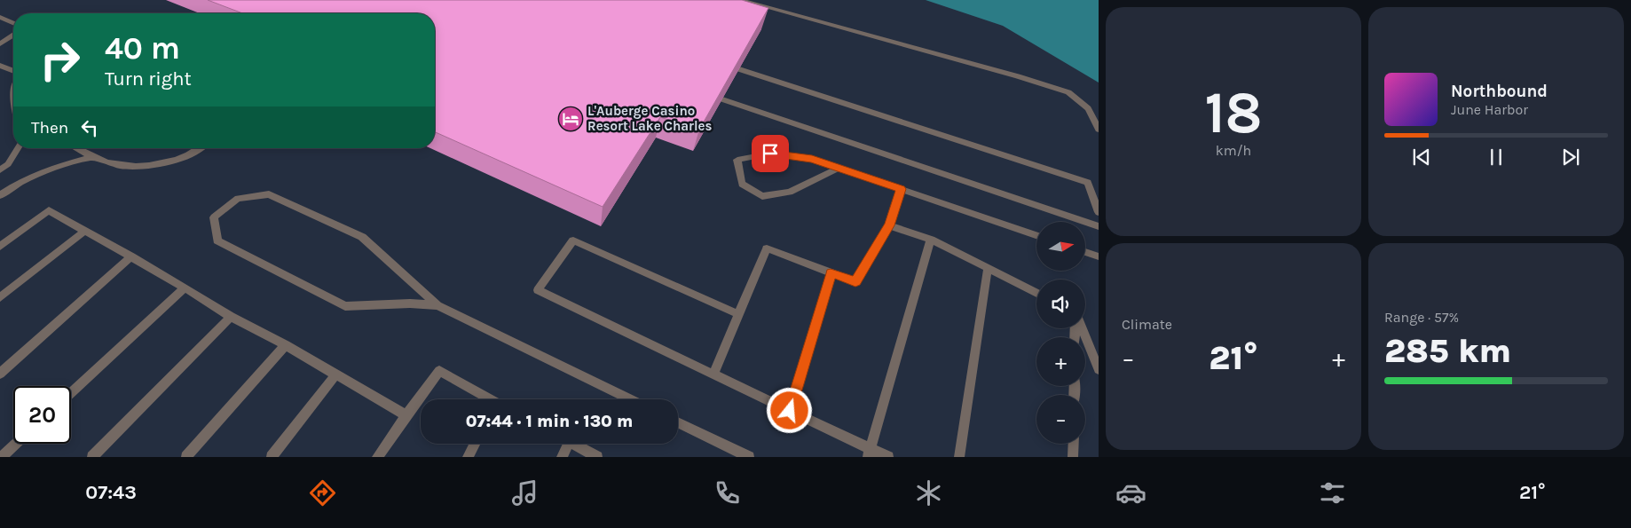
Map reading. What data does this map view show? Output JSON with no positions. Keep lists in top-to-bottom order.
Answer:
{
  "places": {
    "hotel": ["L'Auberge Casino Resort Lake Charles"]
  },
  "north": "right",
  "page": {
    "tile": [
      ["18", "km/h"],
      "Climate",
      ["Range · 57%", "285 km"]
    ],
    "turn": ["40 m", "Turn right"],
    "song": ["Northbound", "June Harbor"],
    "then": "Then",
    "map_buttons": ["+", "−"],
    "heat": ["−", "21°", "+"],
    "limit": "20",
    "trip": "07:44 · 1 min · 130 m",
    "tabs": ["07:43", "21°"]
  }
}
